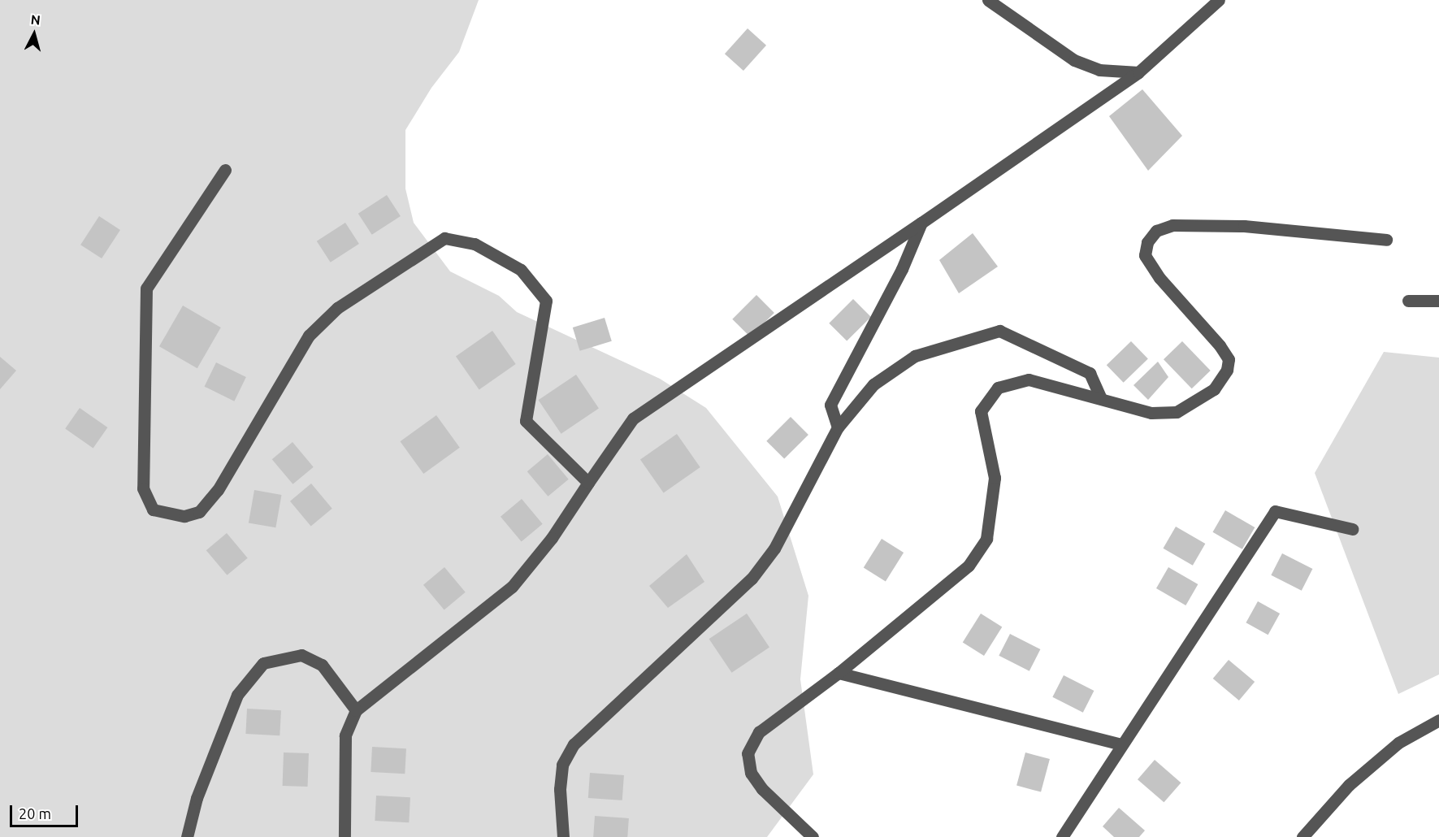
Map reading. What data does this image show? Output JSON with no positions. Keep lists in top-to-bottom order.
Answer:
{
  "scale_bar": "20 m",
  "north": "top"
}
